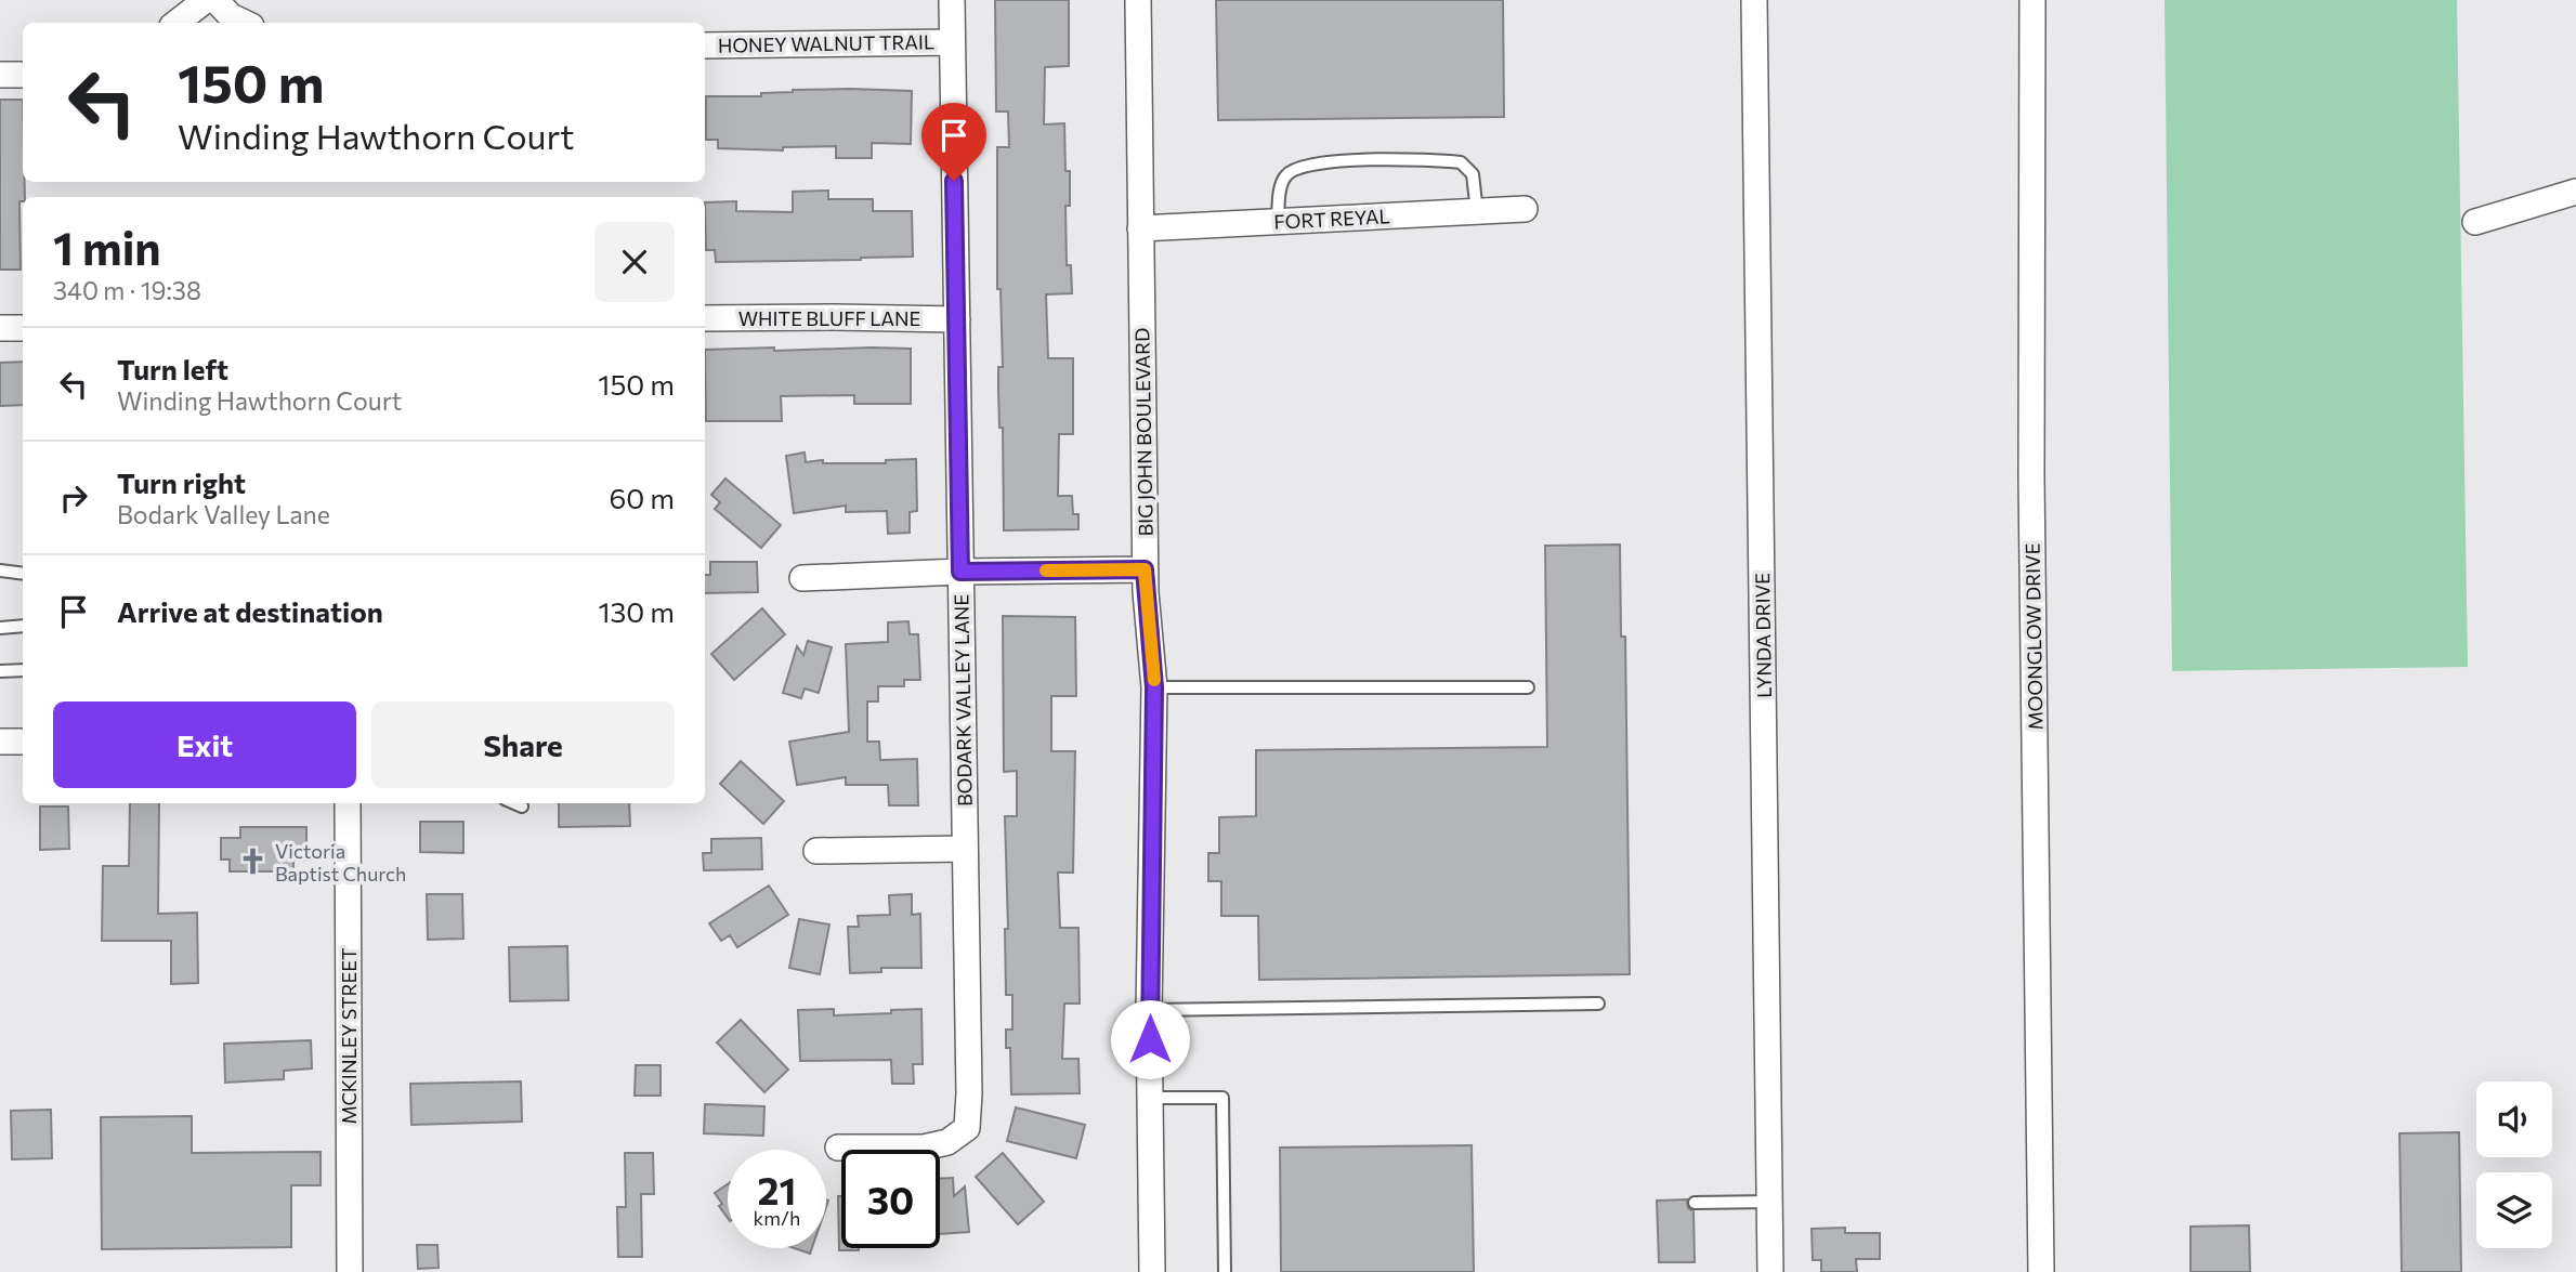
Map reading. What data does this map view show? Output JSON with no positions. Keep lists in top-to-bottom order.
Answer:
{
  "streets": {
    "street": [
      "HONEY WALNUT TRAIL",
      "FORT REYAL",
      "WHITE BLUFF LANE",
      "BIG JOHN BOULEVARD",
      "LYNDA DRIVE",
      "MOONGLOW DRIVE",
      "BODARK VALLEY LANE",
      "MCKINLEY STREET"
    ]
  },
  "crossings": [
    ["HONEY WALNUT TRAIL", "BODARK VALLEY LANE"],
    ["FORT REYAL", "BIG JOHN BOULEVARD"],
    ["WHITE BLUFF LANE", "BODARK VALLEY LANE"]
  ],
  "places": {
    "church": ["Victoria Baptist Church"]
  },
  "page": {
    "turn": ["150 m", "Winding Hawthorn Court"],
    "heading": ["1 min", "340 m · 19:38"],
    "list": [
      {
        "name": "Turn left",
        "note": "Winding Hawthorn Court",
        "value": "150 m"
      },
      {
        "name": "Turn right",
        "note": "Bodark Valley Lane",
        "value": "60 m"
      },
      {
        "name": "Arrive at destination",
        "value": "130 m"
      }
    ],
    "buttons": ["Exit", "Share"],
    "speed": "21 km/h",
    "limit": "30"
  }
}
